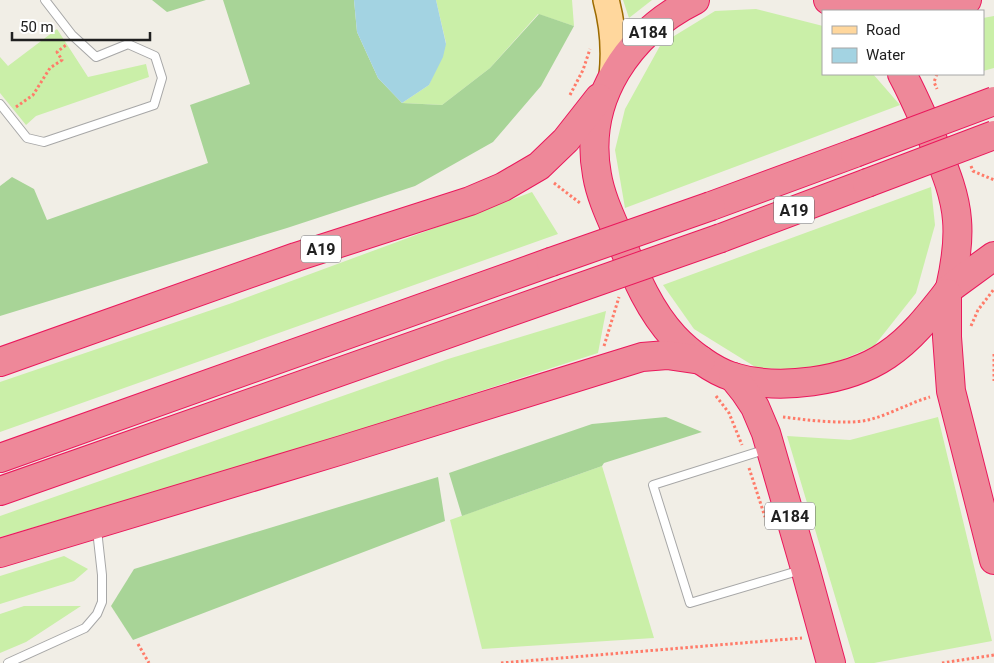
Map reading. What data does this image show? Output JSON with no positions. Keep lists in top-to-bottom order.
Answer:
{
  "streets": {
    "highway": ["A184", "A19"]
  },
  "crossings": [
    ["A184", "A19"]
  ],
  "legend": ["Road", "Water"],
  "scale_bar": "50 m"
}
